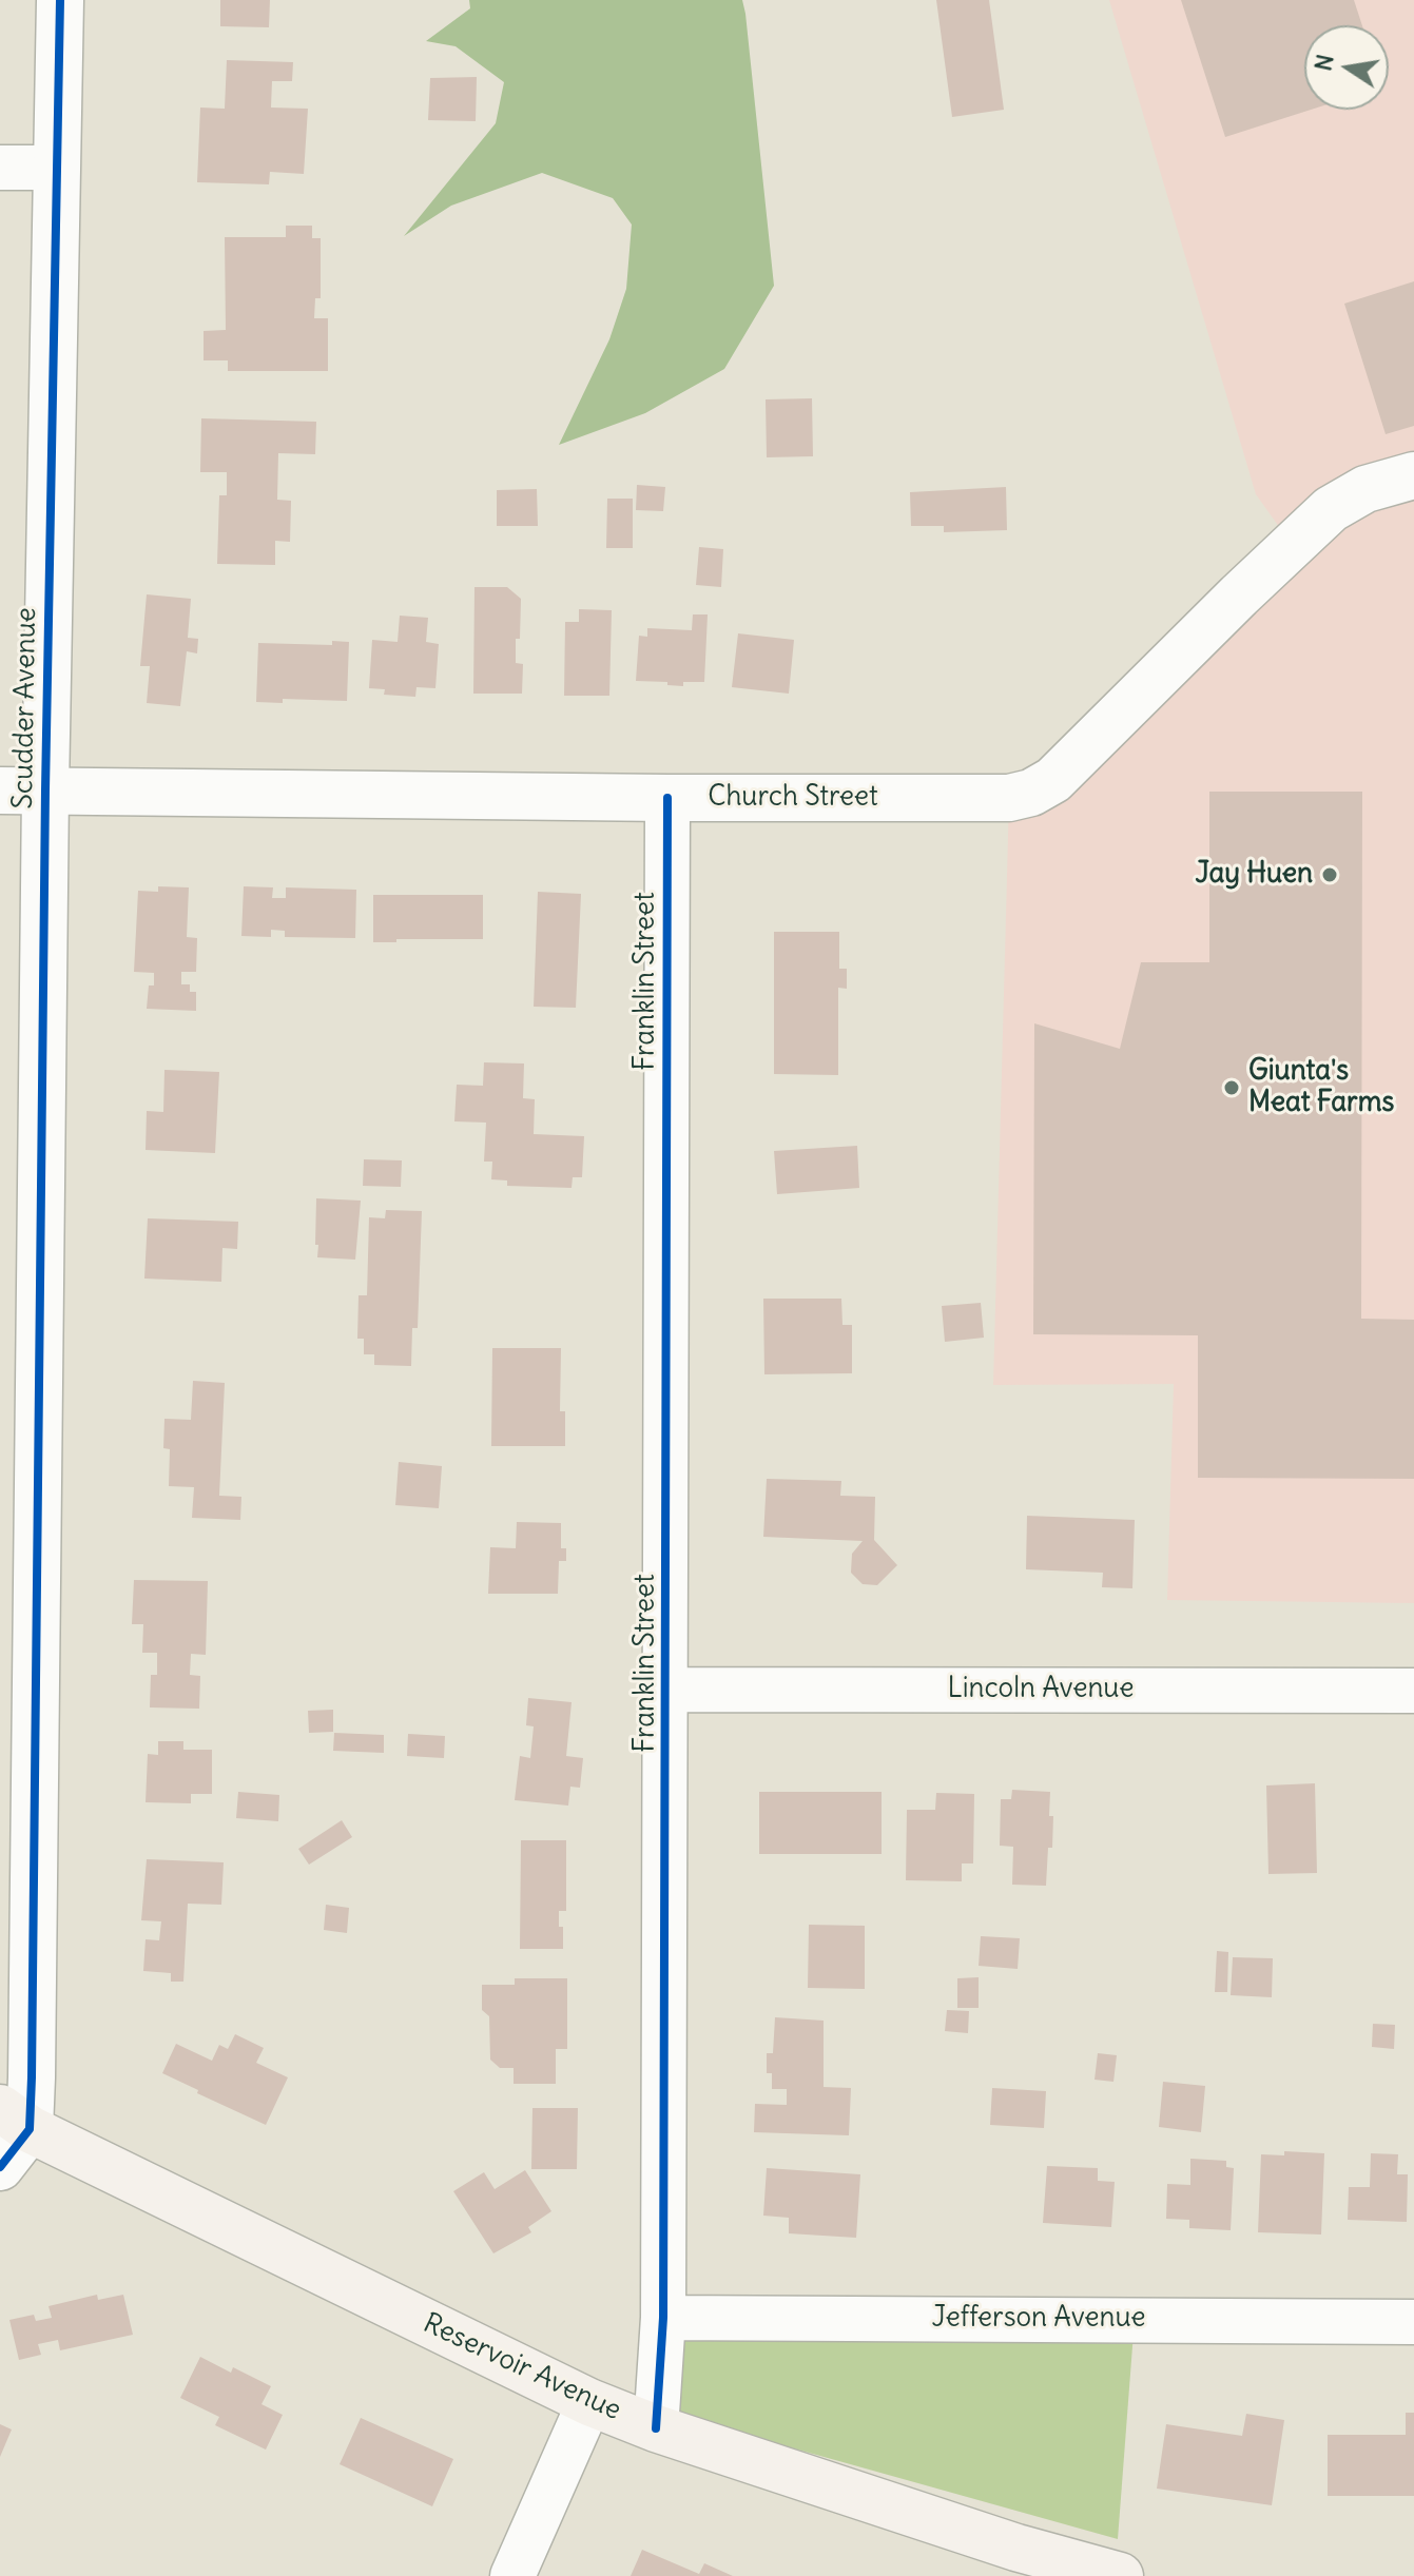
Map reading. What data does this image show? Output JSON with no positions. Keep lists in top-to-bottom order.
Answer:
{
  "streets": {
    "main road": ["Reservoir Avenue"],
    "street": [
      "Scudder Avenue",
      "Church Street",
      "Franklin Street",
      "Lincoln Avenue",
      "Jefferson Avenue"
    ]
  },
  "crossings": [
    ["Scudder Avenue", "Church Street"],
    ["Scudder Avenue", "Reservoir Avenue"],
    ["Church Street", "Franklin Street"],
    ["Franklin Street", "Lincoln Avenue"],
    ["Franklin Street", "Jefferson Avenue"],
    ["Franklin Street", "Reservoir Avenue"]
  ],
  "places": ["Jay Huen", "Giunta's Meat Farms"],
  "north": "left"
}
